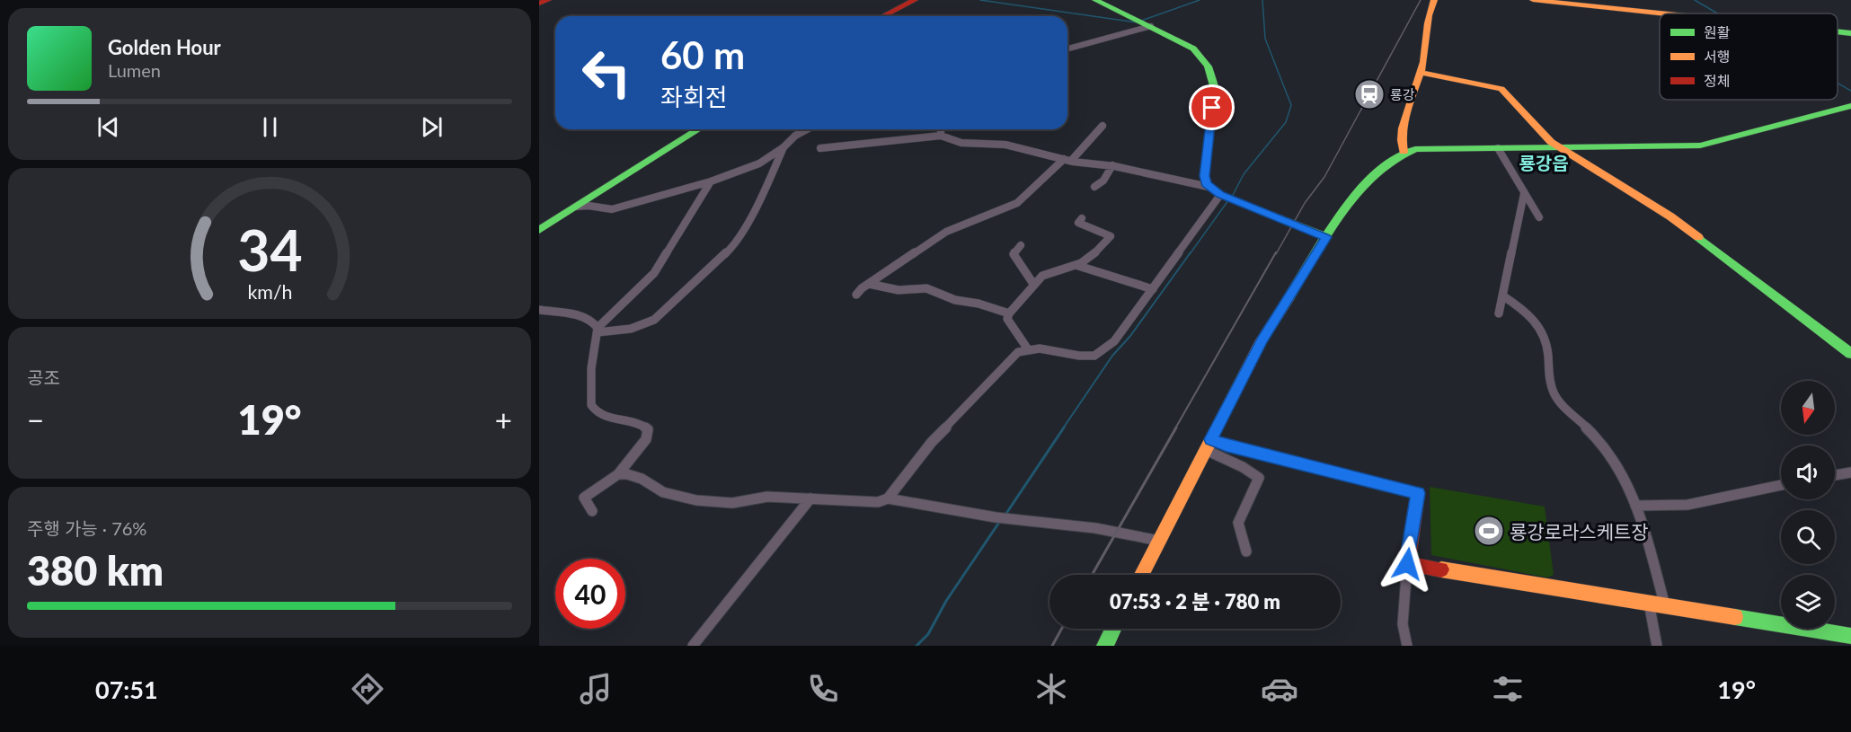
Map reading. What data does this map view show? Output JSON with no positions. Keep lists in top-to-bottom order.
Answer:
{
  "districts": ["룡강읍"],
  "places": {
    "station": ["룡강"],
    "sports": ["룡강로라스케트장"]
  },
  "legend": ["원활", "서행", "정체"],
  "north": "bottom",
  "page": {
    "turn": ["60 m", "좌회전"],
    "song": ["Golden Hour", "Lumen"],
    "tile": [
      "공조",
      ["주행 가능 · 76%", "380 km"]
    ],
    "heat": ["−", "19°", "+"],
    "limit": "40",
    "trip": "07:53 · 2 분 · 780 m",
    "tabs": ["07:51", "19°"],
    "gauge": ["34", "km/h"]
  }
}
